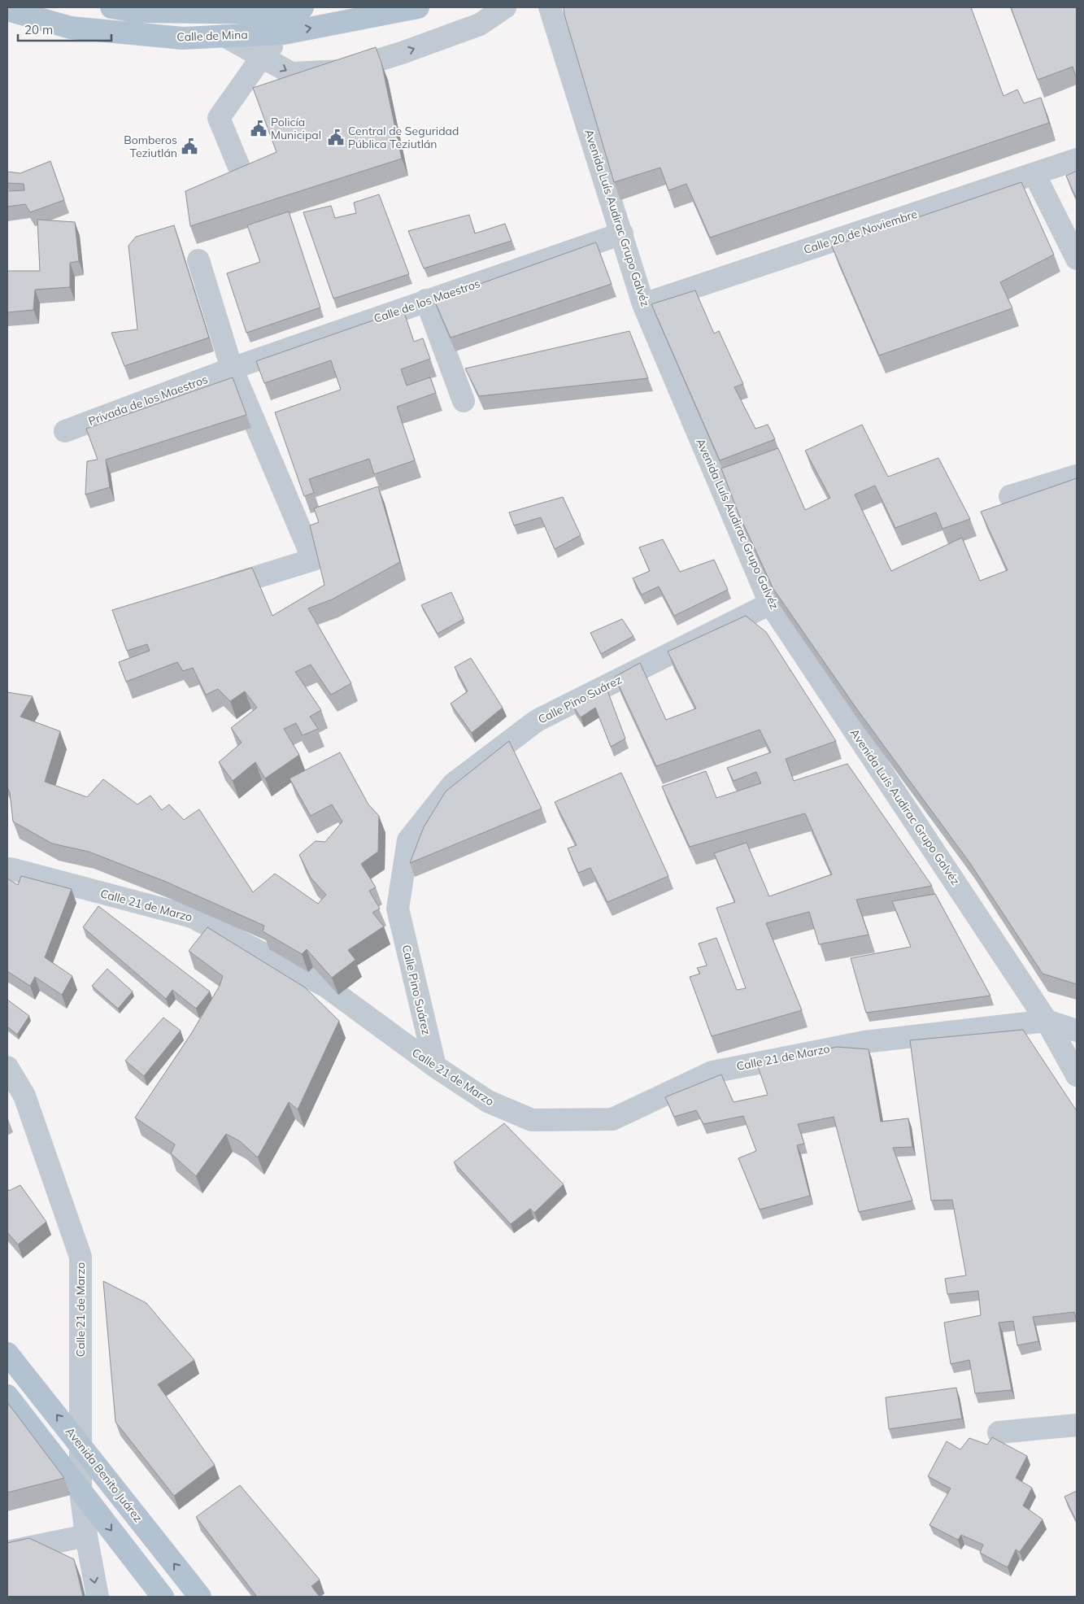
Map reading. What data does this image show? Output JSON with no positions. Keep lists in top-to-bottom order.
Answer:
{
  "streets": {
    "main road": ["Calle de Mina", "Avenida Benito Juárez"],
    "street": [
      "Avenida Luís Audirac Grupo Galvéz",
      "Calle 20 de Noviembre",
      "Calle de los Maestros",
      "Privada de los Maestros",
      "Calle Pino Suárez",
      "Calle 21 de Marzo"
    ]
  },
  "crossings": [
    ["Avenida Luís Audirac Grupo Galvéz", "Calle 20 de Noviembre"],
    ["Avenida Luís Audirac Grupo Galvéz", "Calle de los Maestros"],
    ["Avenida Luís Audirac Grupo Galvéz", "Calle Pino Suárez"],
    ["Avenida Luís Audirac Grupo Galvéz", "Calle 21 de Marzo"],
    ["Calle de los Maestros", "Privada de los Maestros"],
    ["Calle Pino Suárez", "Calle 21 de Marzo"],
    ["Calle 21 de Marzo", "Avenida Benito Juárez"]
  ],
  "places": {
    "public building": ["Policía Municipal", "Central de Seguridad Pública Teziutlán", "Bomberos Teziutlán"]
  },
  "scale_bar": "20 m"
}
